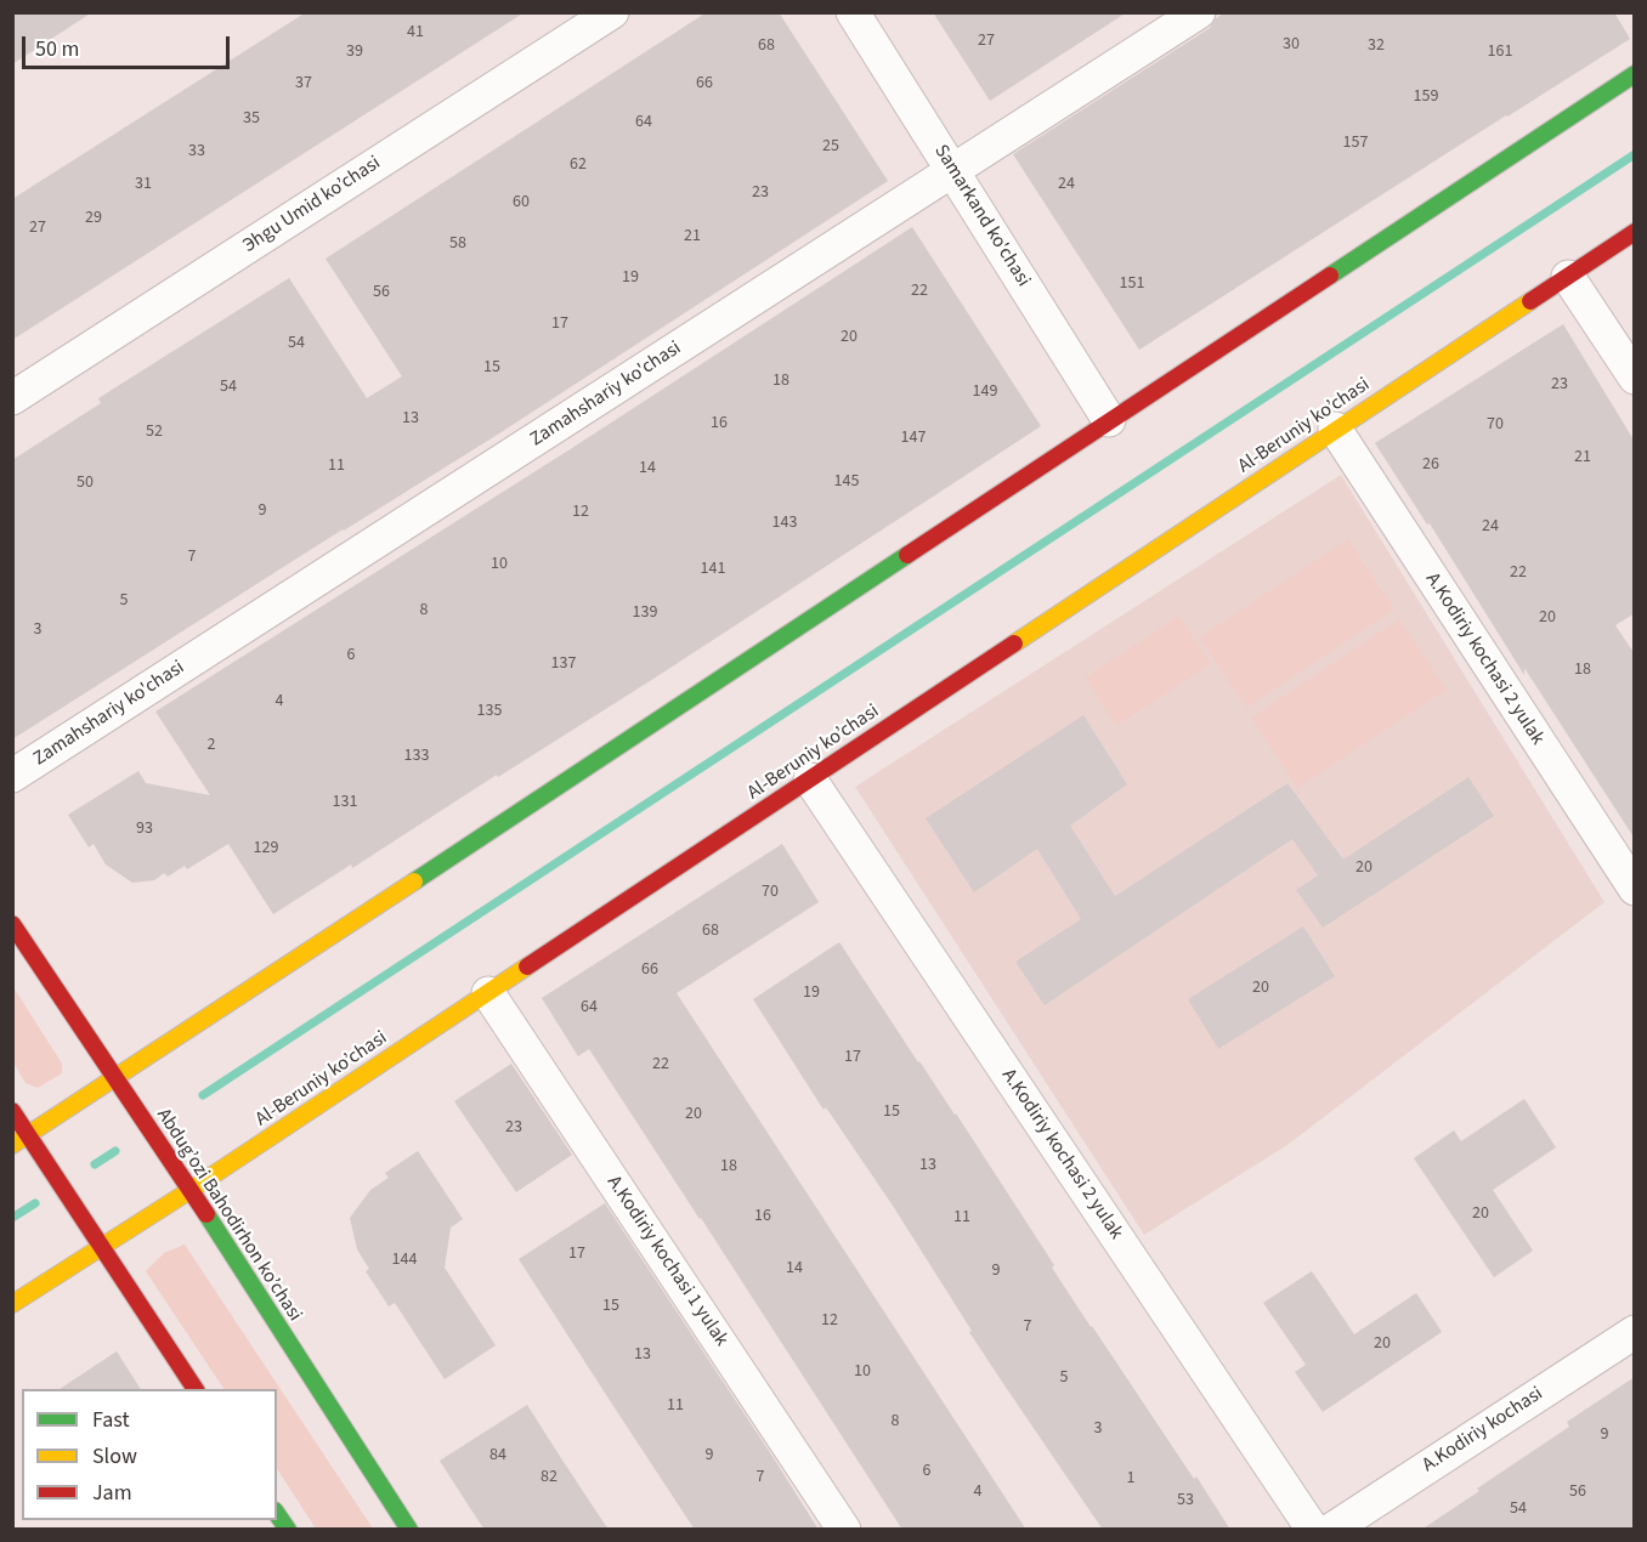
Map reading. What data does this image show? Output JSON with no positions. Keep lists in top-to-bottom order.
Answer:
{
  "streets": {
    "main road": ["Al-Beruniy ko’chasi", "Abdug’ozi Bahodirhon ko’chasi"],
    "street": [
      "Эhgu Umid ko’chasi",
      "Samarkand ko'chasi",
      "Zamahshariy ko'chasi",
      "A.Kodiriy kochasi 2 yulak",
      "A.Kodiriy kochasi 1 yulak",
      "A.Kodiriy kochasi"
    ]
  },
  "crossings": [
    ["Samarkand ko'chasi", "Zamahshariy ko'chasi"],
    ["Al-Beruniy ko’chasi", "A.Kodiriy kochasi 2 yulak"],
    ["Al-Beruniy ko’chasi", "Abdug’ozi Bahodirhon ko’chasi"],
    ["Al-Beruniy ko’chasi", "A.Kodiriy kochasi 1 yulak"]
  ],
  "house_numbers": [
    "41",
    "27",
    "30",
    "68",
    "32",
    "39",
    "161",
    "37",
    "66",
    "159",
    "35",
    "64",
    "157",
    "25",
    "33",
    "62",
    "31",
    "24",
    "23",
    "60",
    "29",
    "27",
    "21",
    "58",
    "19",
    "151",
    "22",
    "56",
    "17",
    "20",
    "54",
    "15",
    "18",
    "23",
    "54",
    "149",
    "13",
    "16",
    "70",
    "52",
    "147",
    "21",
    "26",
    "11",
    "14",
    "145",
    "50",
    "9",
    "12",
    "143",
    "24",
    "7",
    "10",
    "141",
    "22",
    "5",
    "8",
    "139",
    "20",
    "3",
    "6",
    "137",
    "18",
    "4",
    "135",
    "2",
    "133",
    "131",
    "93",
    "129",
    "20",
    "70",
    "68",
    "66",
    "20",
    "19",
    "64",
    "17",
    "22",
    "15",
    "20",
    "23",
    "13",
    "18",
    "20",
    "16",
    "11",
    "17",
    "144",
    "14",
    "9",
    "15",
    "12",
    "7",
    "20",
    "13",
    "10",
    "5",
    "11",
    "8",
    "3",
    "9",
    "84",
    "9",
    "6",
    "82",
    "7",
    "1",
    "4",
    "56",
    "53",
    "54"
  ],
  "legend": ["Fast", "Slow", "Jam"],
  "scale_bar": "50 m"
}
